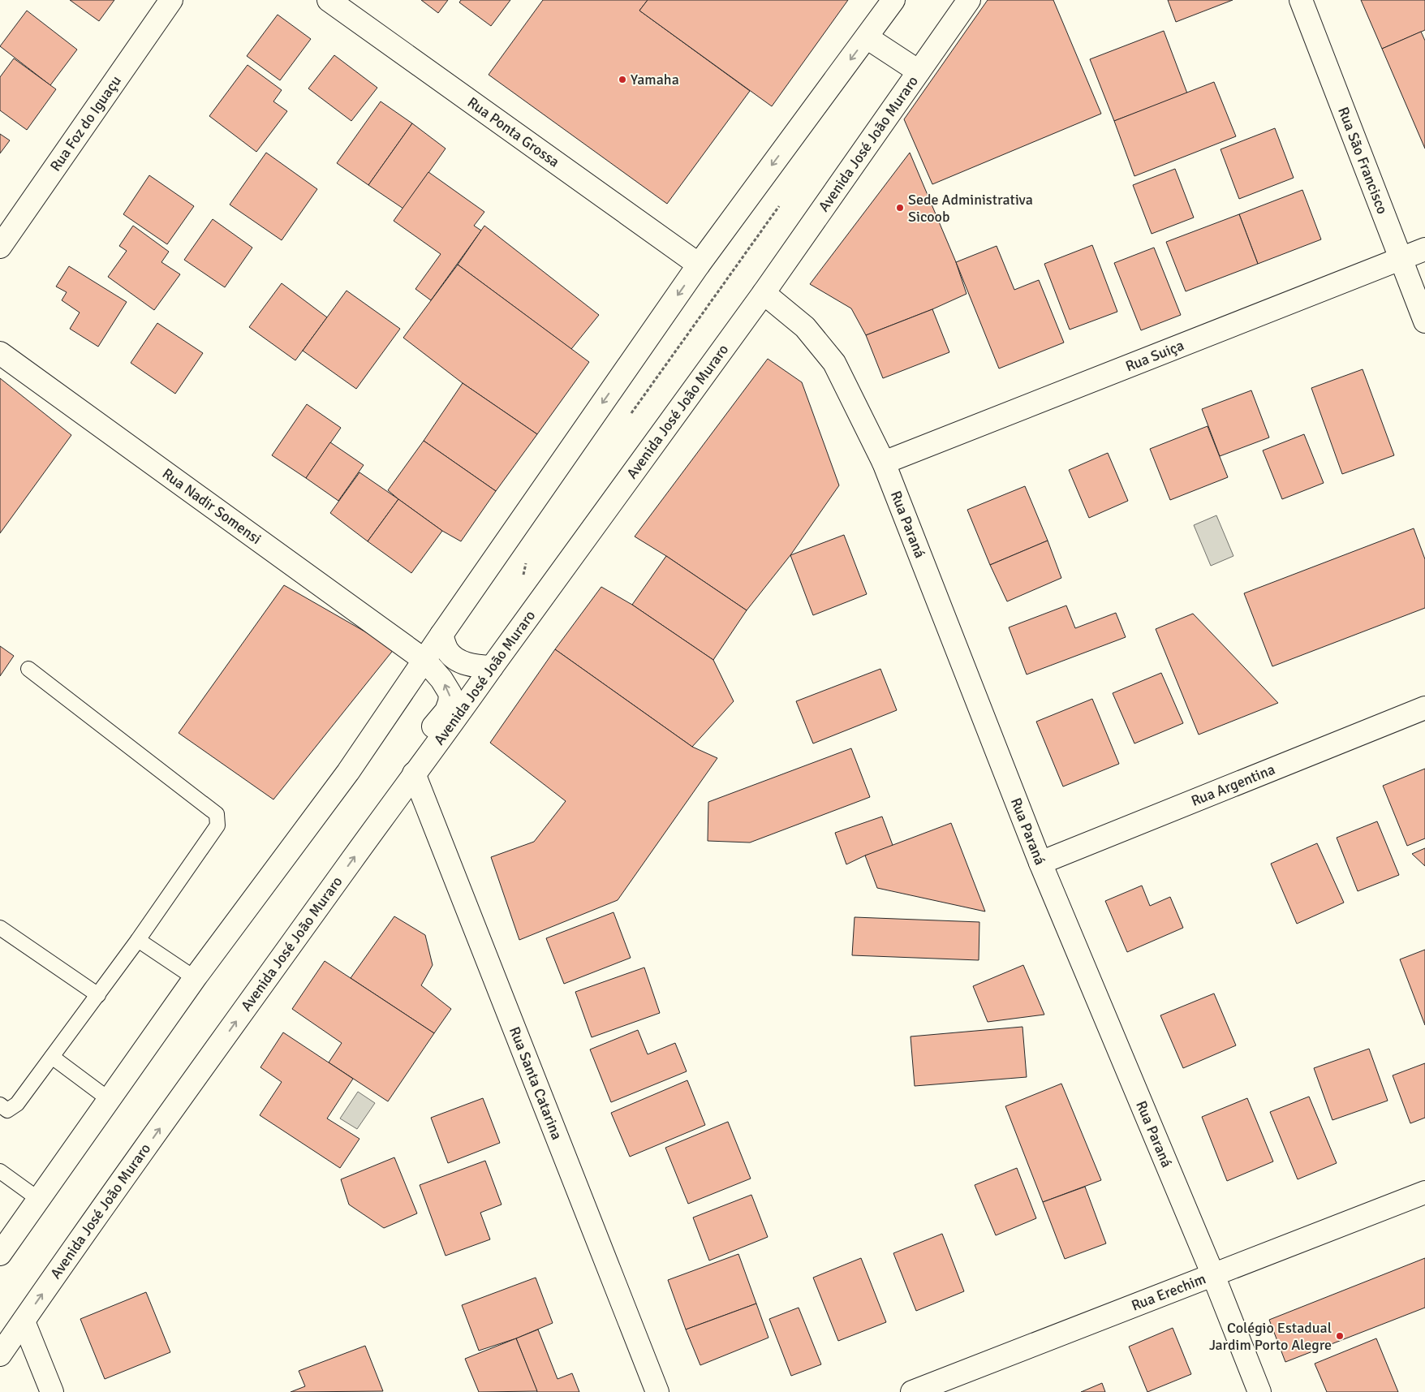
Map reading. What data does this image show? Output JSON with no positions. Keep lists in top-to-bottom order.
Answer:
{
  "streets": {
    "street": [
      "Rua Foz do Iguaçu",
      "Rua Ponta Grossa",
      "Avenida José João Muraro",
      "Rua São Francisco",
      "Rua Suiça",
      "Rua Nadir Somensi",
      "Rua Paraná",
      "Rua Argentina",
      "Rua Santa Catarina",
      "Rua Erechim"
    ]
  },
  "crossings": [
    ["Avenida José João Muraro", "Rua Nadir Somensi"],
    ["Avenida José João Muraro", "Rua Paraná"],
    ["Avenida José João Muraro", "Rua Santa Catarina"],
    ["Rua São Francisco", "Rua Suiça"],
    ["Rua Suiça", "Rua Paraná"],
    ["Rua Nadir Somensi", "Rua Santa Catarina"],
    ["Rua Paraná", "Rua Argentina"],
    ["Rua Paraná", "Rua Erechim"]
  ],
  "places": ["Yamaha", "Sede Administrativa Sicoob", "Colégio Estadual Jardim Porto Alegre"]
}
